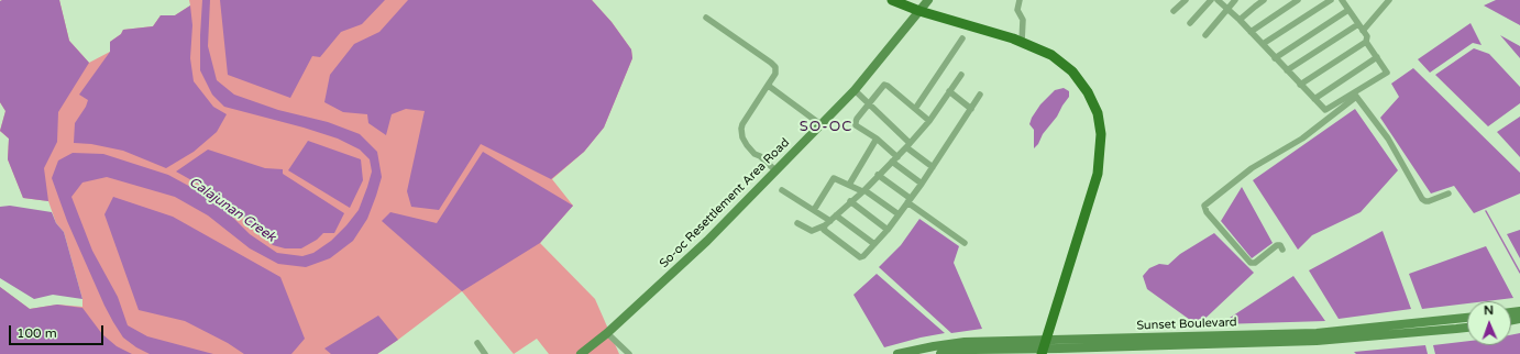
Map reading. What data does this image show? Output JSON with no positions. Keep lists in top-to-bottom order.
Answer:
{
  "streets": {
    "main road": ["So-oc Resettlement Area Road", "Sunset Boulevard"]
  },
  "districts": ["SO-OC"],
  "water": ["Calajunan Creek"],
  "scale_bar": "100 m",
  "north": "top"
}
